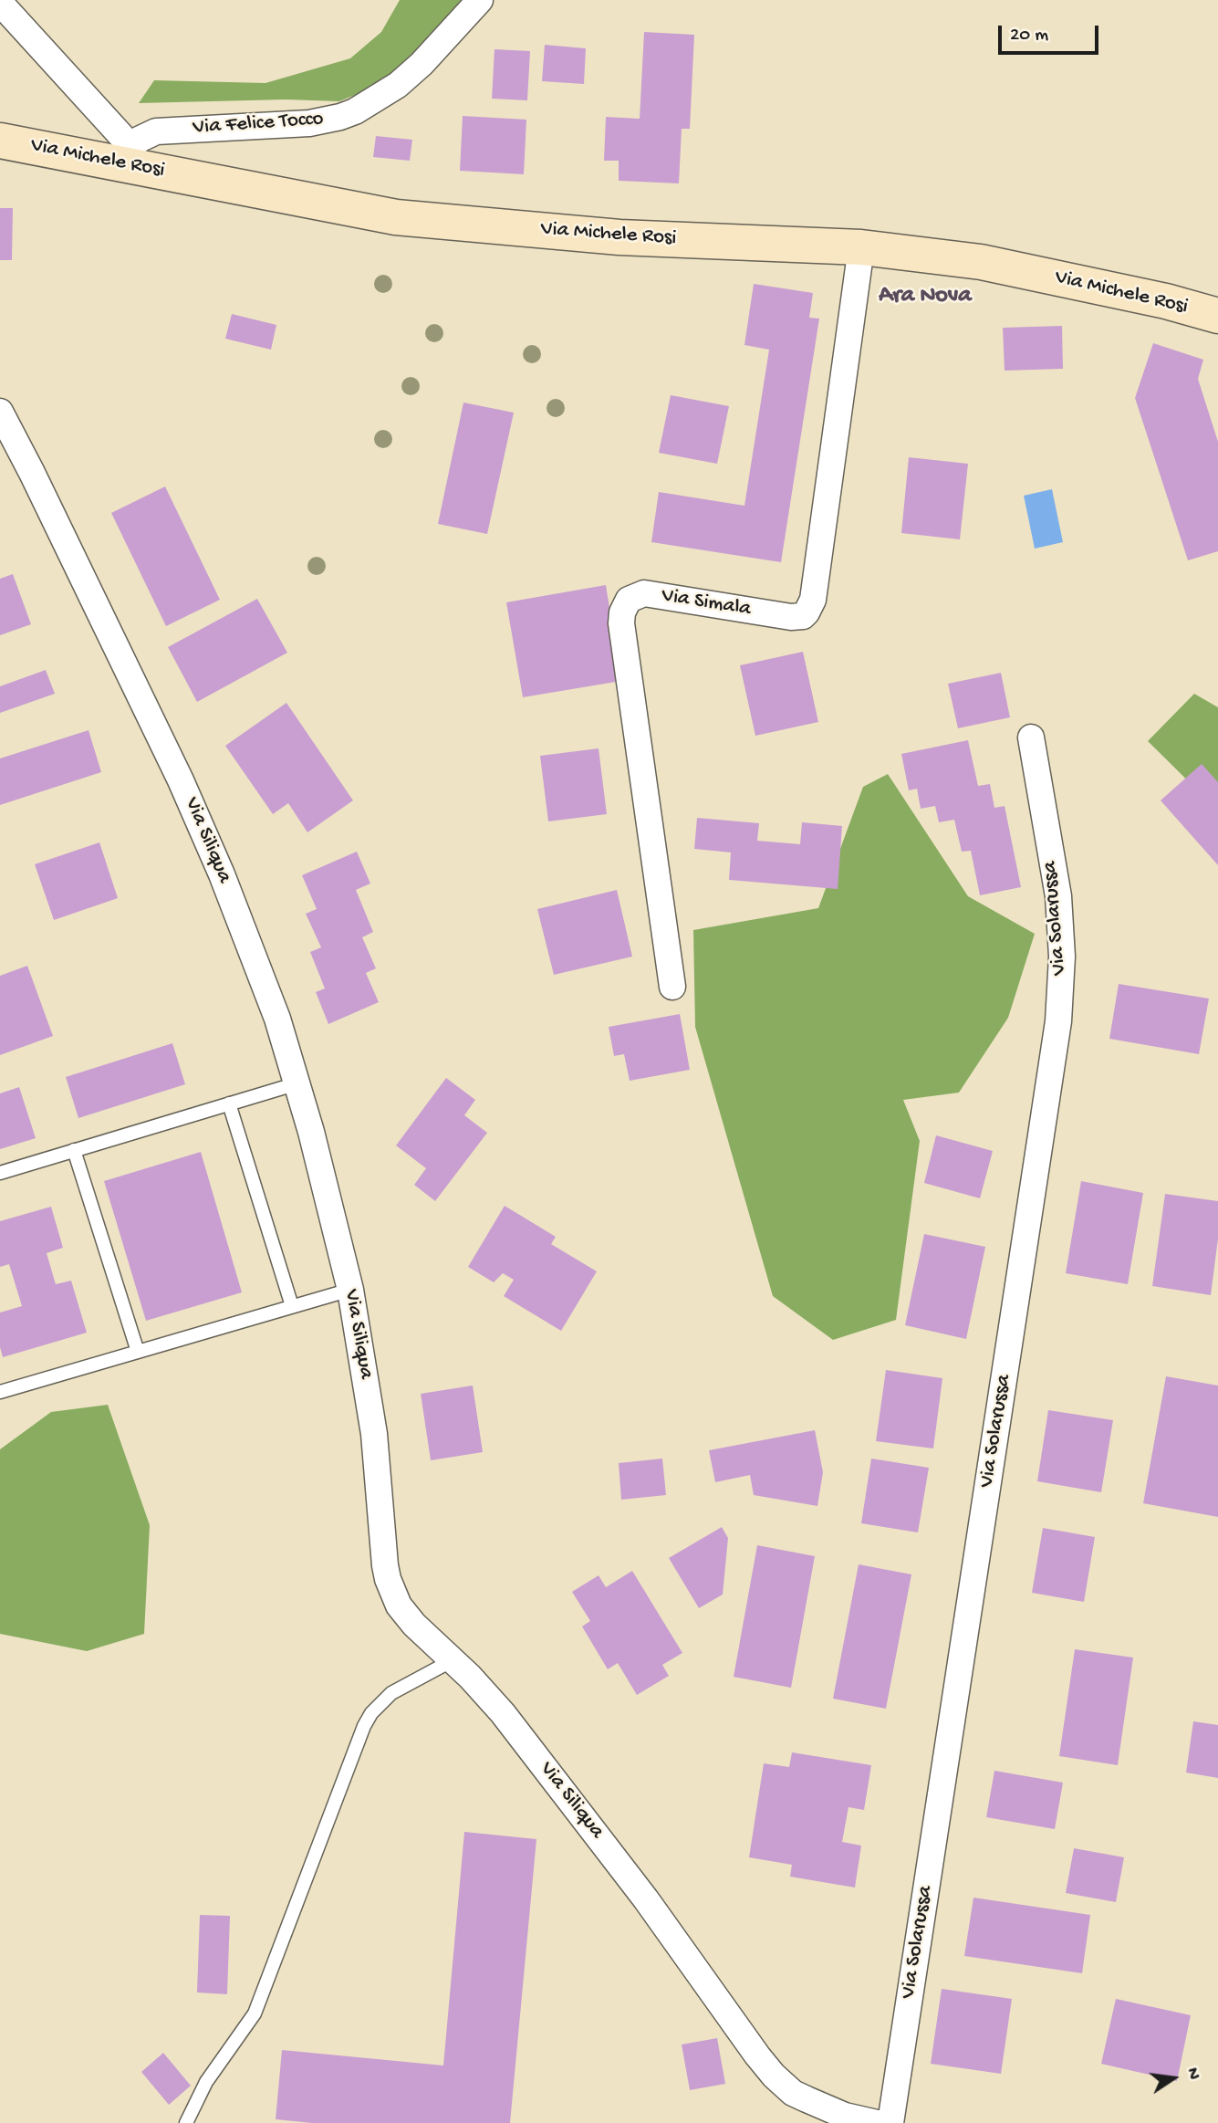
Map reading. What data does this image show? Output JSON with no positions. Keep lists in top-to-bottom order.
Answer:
{
  "streets": {
    "street": [
      "Via Felice Tocco",
      "Via Michele Rosi",
      "Via Simala",
      "Via Siliqua",
      "Via Solarussa"
    ]
  },
  "crossings": [
    ["Via Felice Tocco", "Via Michele Rosi"],
    ["Via Michele Rosi", "Via Simala"]
  ],
  "districts": ["Ara Nova"],
  "scale_bar": "20 m",
  "north": "right"
}
